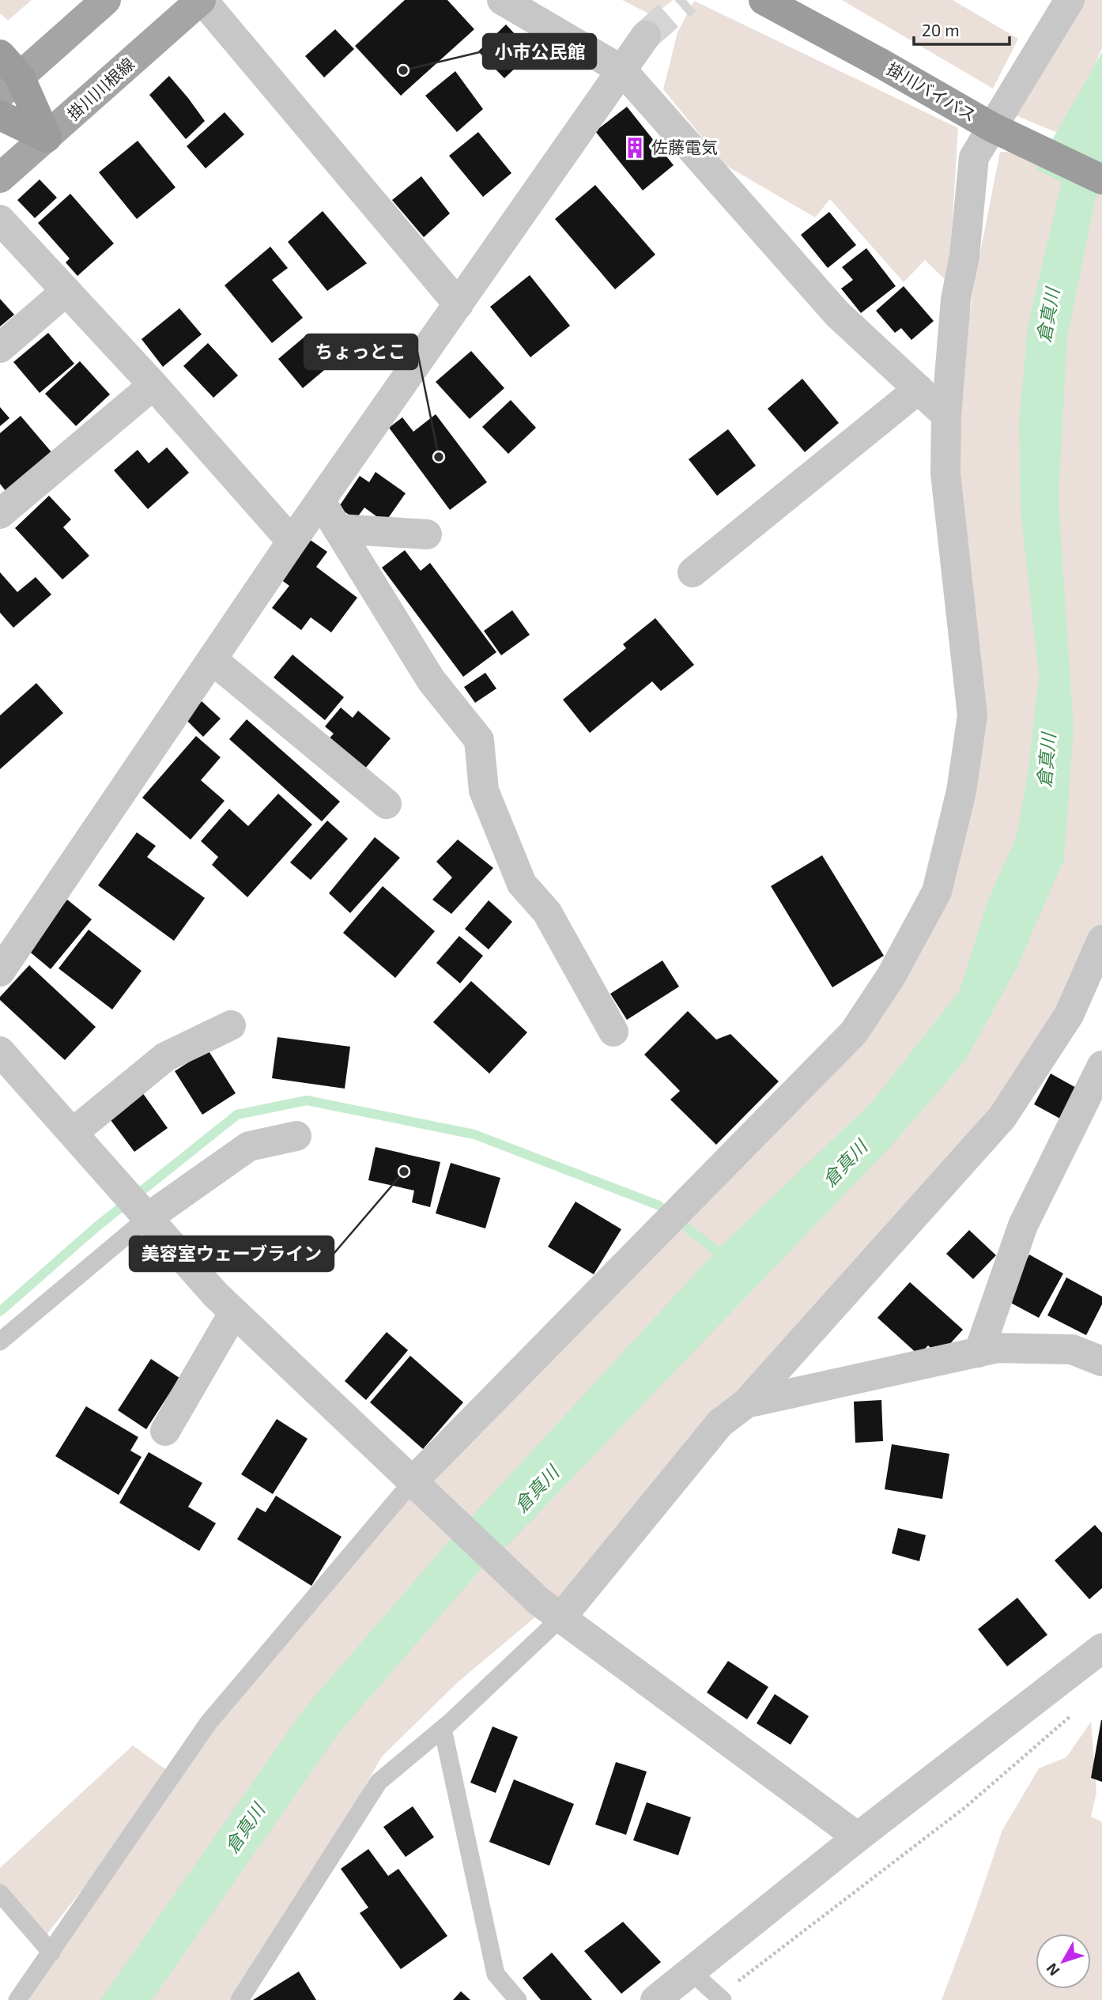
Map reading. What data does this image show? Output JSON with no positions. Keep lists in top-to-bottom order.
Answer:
{
  "streets": {
    "highway": ["掛川バイパス"],
    "main road": ["掛川川根線"]
  },
  "water": ["倉真川"],
  "places": {
    "other": ["小市公民館", "ちょっとこ", "美容室ウェーブライン"],
    "building": ["佐藤電気"]
  },
  "scale_bar": "20 m",
  "north": "bottom left"
}
